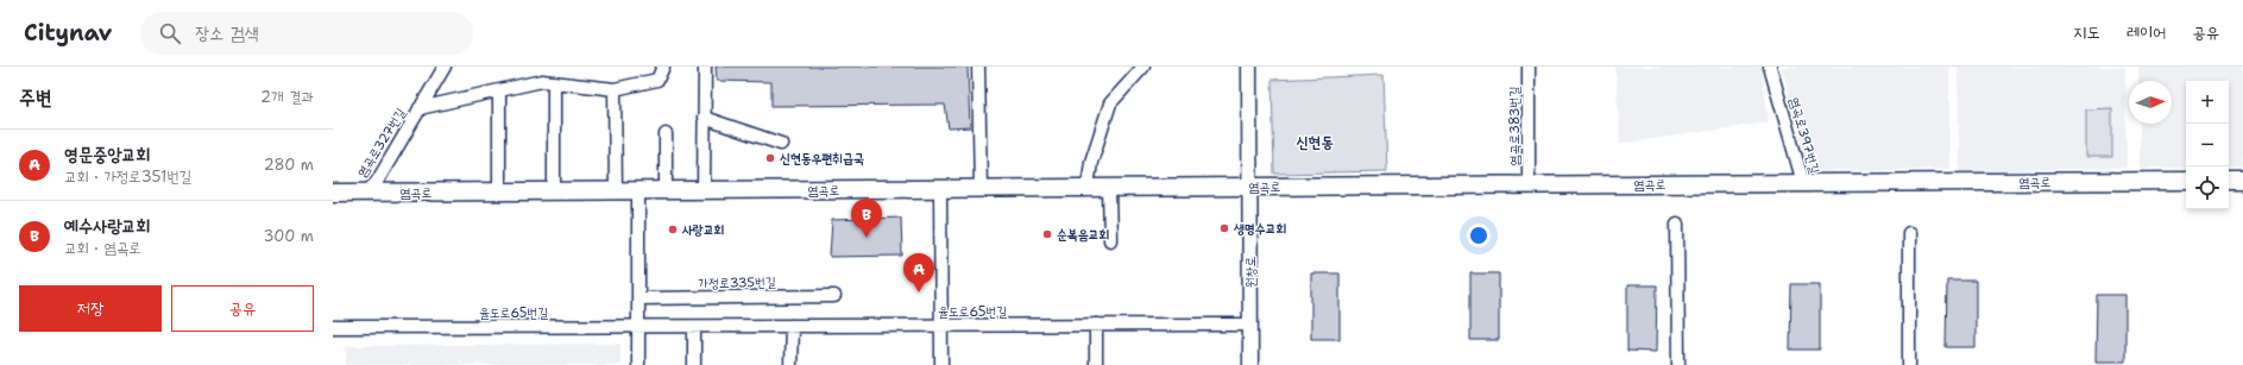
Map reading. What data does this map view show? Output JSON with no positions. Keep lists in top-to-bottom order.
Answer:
{
  "streets": {
    "main road": ["염곡로"],
    "street": [
      "염곡로383번길",
      "염곡로397번길",
      "염곡로327번길",
      "원창로",
      "가정로335번길",
      "율도로65번길"
    ]
  },
  "crossings": [
    ["염곡로383번길", "염곡로"],
    ["염곡로397번길", "염곡로"],
    ["염곡로327번길", "염곡로"],
    ["염곡로", "원창로"],
    ["원창로", "율도로65번길"]
  ],
  "districts": ["신현동"],
  "places": [
    "신현동우편취급국",
    "생명수교회",
    "사랑교회",
    "순복음교회"
  ],
  "north": "right",
  "page": {
    "header": "Citynav",
    "search": "장소 검색",
    "nav": ["지도", "레이어", "공유"],
    "heading": ["주변", "2개 결과"],
    "map_buttons": ["+", "−"],
    "list": [
      {
        "mark": "A",
        "name": "영문중앙교회",
        "note": "교회 · 가정로351번길",
        "value": "280 m"
      },
      {
        "mark": "B",
        "name": "예수사랑교회",
        "note": "교회 · 염곡로",
        "value": "300 m"
      }
    ],
    "pins": ["B", "A"],
    "buttons": ["저장", "공유"]
  }
}
